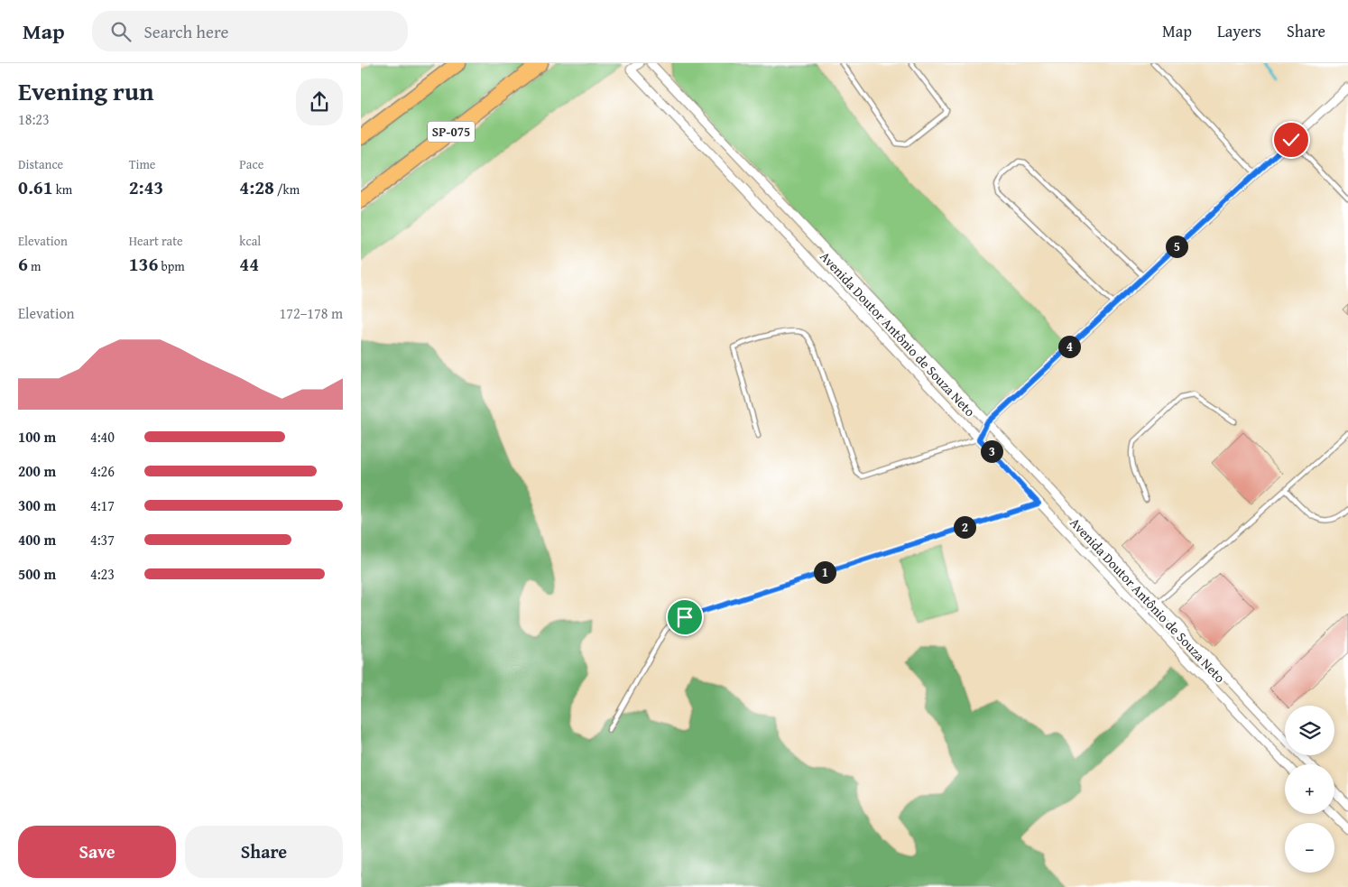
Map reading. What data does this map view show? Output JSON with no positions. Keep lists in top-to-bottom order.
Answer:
{
  "streets": {
    "highway": ["SP-075"],
    "street": ["Avenida Doutor Antônio de Souza Neto"]
  },
  "page": {
    "header": "Map",
    "search": "Search here",
    "nav": ["Map", "Layers", "Share"],
    "heading": ["Evening run", "18:23"],
    "stats": [
      ["Distance", "0.61 km"],
      ["Time", "2:43"],
      ["Pace", "4:28 /km"],
      ["Elevation", "6 m"],
      ["Heart rate", "136 bpm"],
      ["kcal", "44"]
    ],
    "pins": [
      "5",
      "4",
      "3",
      "2",
      "1"
    ],
    "chart": ["Elevation", "172–178 m"],
    "list": [
      {
        "name": "100 m",
        "note": "4:40"
      },
      {
        "name": "200 m",
        "note": "4:26"
      },
      {
        "name": "300 m",
        "note": "4:17"
      },
      {
        "name": "400 m",
        "note": "4:37"
      },
      {
        "name": "500 m",
        "note": "4:23"
      }
    ],
    "map_buttons": ["+", "−"],
    "buttons": ["Save", "Share"]
  }
}
